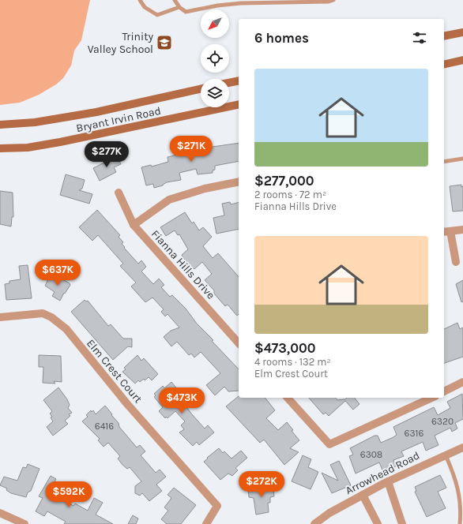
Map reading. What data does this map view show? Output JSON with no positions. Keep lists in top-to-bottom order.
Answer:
{
  "streets": {
    "main road": ["Bryant Irvin Road"],
    "street": ["Fianna Hills Drive", "Elm Crest Court", "Arrowhead Road"]
  },
  "places": {
    "school or university": ["Trinity Valley School"]
  },
  "house_numbers": [
    "6320",
    "6416",
    "6316",
    "6308"
  ],
  "north": "bottom left",
  "page": {
    "heading": "6 homes",
    "list": [
      {
        "name": "$277,000",
        "note": "2 rooms · 72 m² · Fianna Hills Drive"
      },
      {
        "name": "$473,000",
        "note": "4 rooms · 132 m² · Elm Crest Court"
      }
    ],
    "price": [
      "$271K",
      "$277K",
      "$637K",
      "$473K",
      "$272K",
      "$592K"
    ]
  }
}
